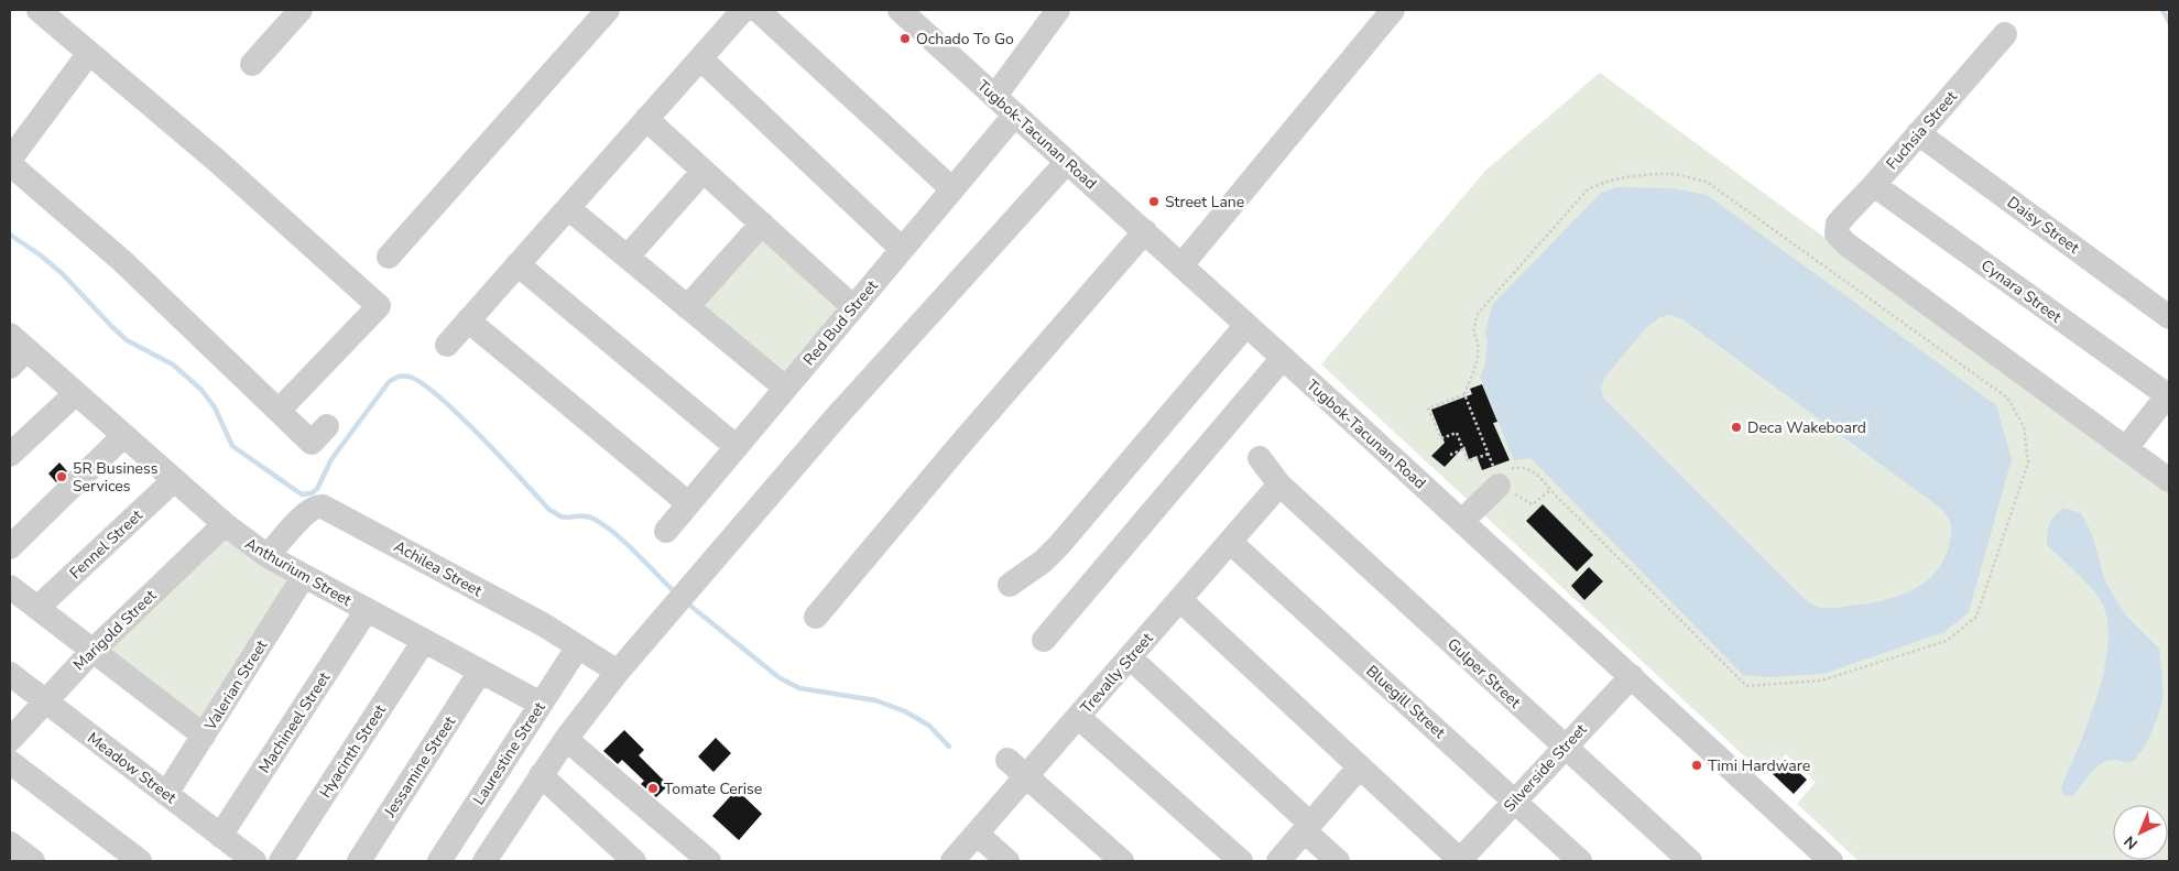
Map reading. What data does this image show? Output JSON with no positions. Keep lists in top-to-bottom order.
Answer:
{
  "streets": {
    "street": [
      "Fuchsia Street",
      "Tugbok-Tacunan Road",
      "Daisy Street",
      "Cynara Street",
      "Red Bud Street",
      "Fennel Street",
      "Achilea Street",
      "Anthurium Street",
      "Marigold Street",
      "Trevally Street",
      "Gulper Street",
      "Valerian Street",
      "Bluegill Street",
      "Machineel Street",
      "Hyacinth Street",
      "Laurestine Street",
      "Jessamine Street",
      "Meadow Street",
      "Silverside Street"
    ]
  },
  "crossings": [
    ["Fuchsia Street", "Daisy Street"],
    ["Fuchsia Street", "Cynara Street"],
    ["Tugbok-Tacunan Road", "Red Bud Street"],
    ["Tugbok-Tacunan Road", "Silverside Street"],
    ["Fennel Street", "Anthurium Street"],
    ["Achilea Street", "Anthurium Street"],
    ["Achilea Street", "Laurestine Street"],
    ["Anthurium Street", "Marigold Street"],
    ["Anthurium Street", "Valerian Street"],
    ["Anthurium Street", "Machineel Street"],
    ["Anthurium Street", "Hyacinth Street"],
    ["Anthurium Street", "Laurestine Street"],
    ["Anthurium Street", "Jessamine Street"],
    ["Marigold Street", "Meadow Street"],
    ["Trevally Street", "Gulper Street"],
    ["Trevally Street", "Bluegill Street"],
    ["Gulper Street", "Silverside Street"],
    ["Valerian Street", "Meadow Street"],
    ["Bluegill Street", "Silverside Street"],
    ["Machineel Street", "Meadow Street"]
  ],
  "places": [
    "Ochado To Go",
    "Street Lane",
    "Deca Wakeboard",
    "5R Business Services",
    "Timi Hardware",
    "Tomate Cerise"
  ],
  "north": "bottom left"
}
